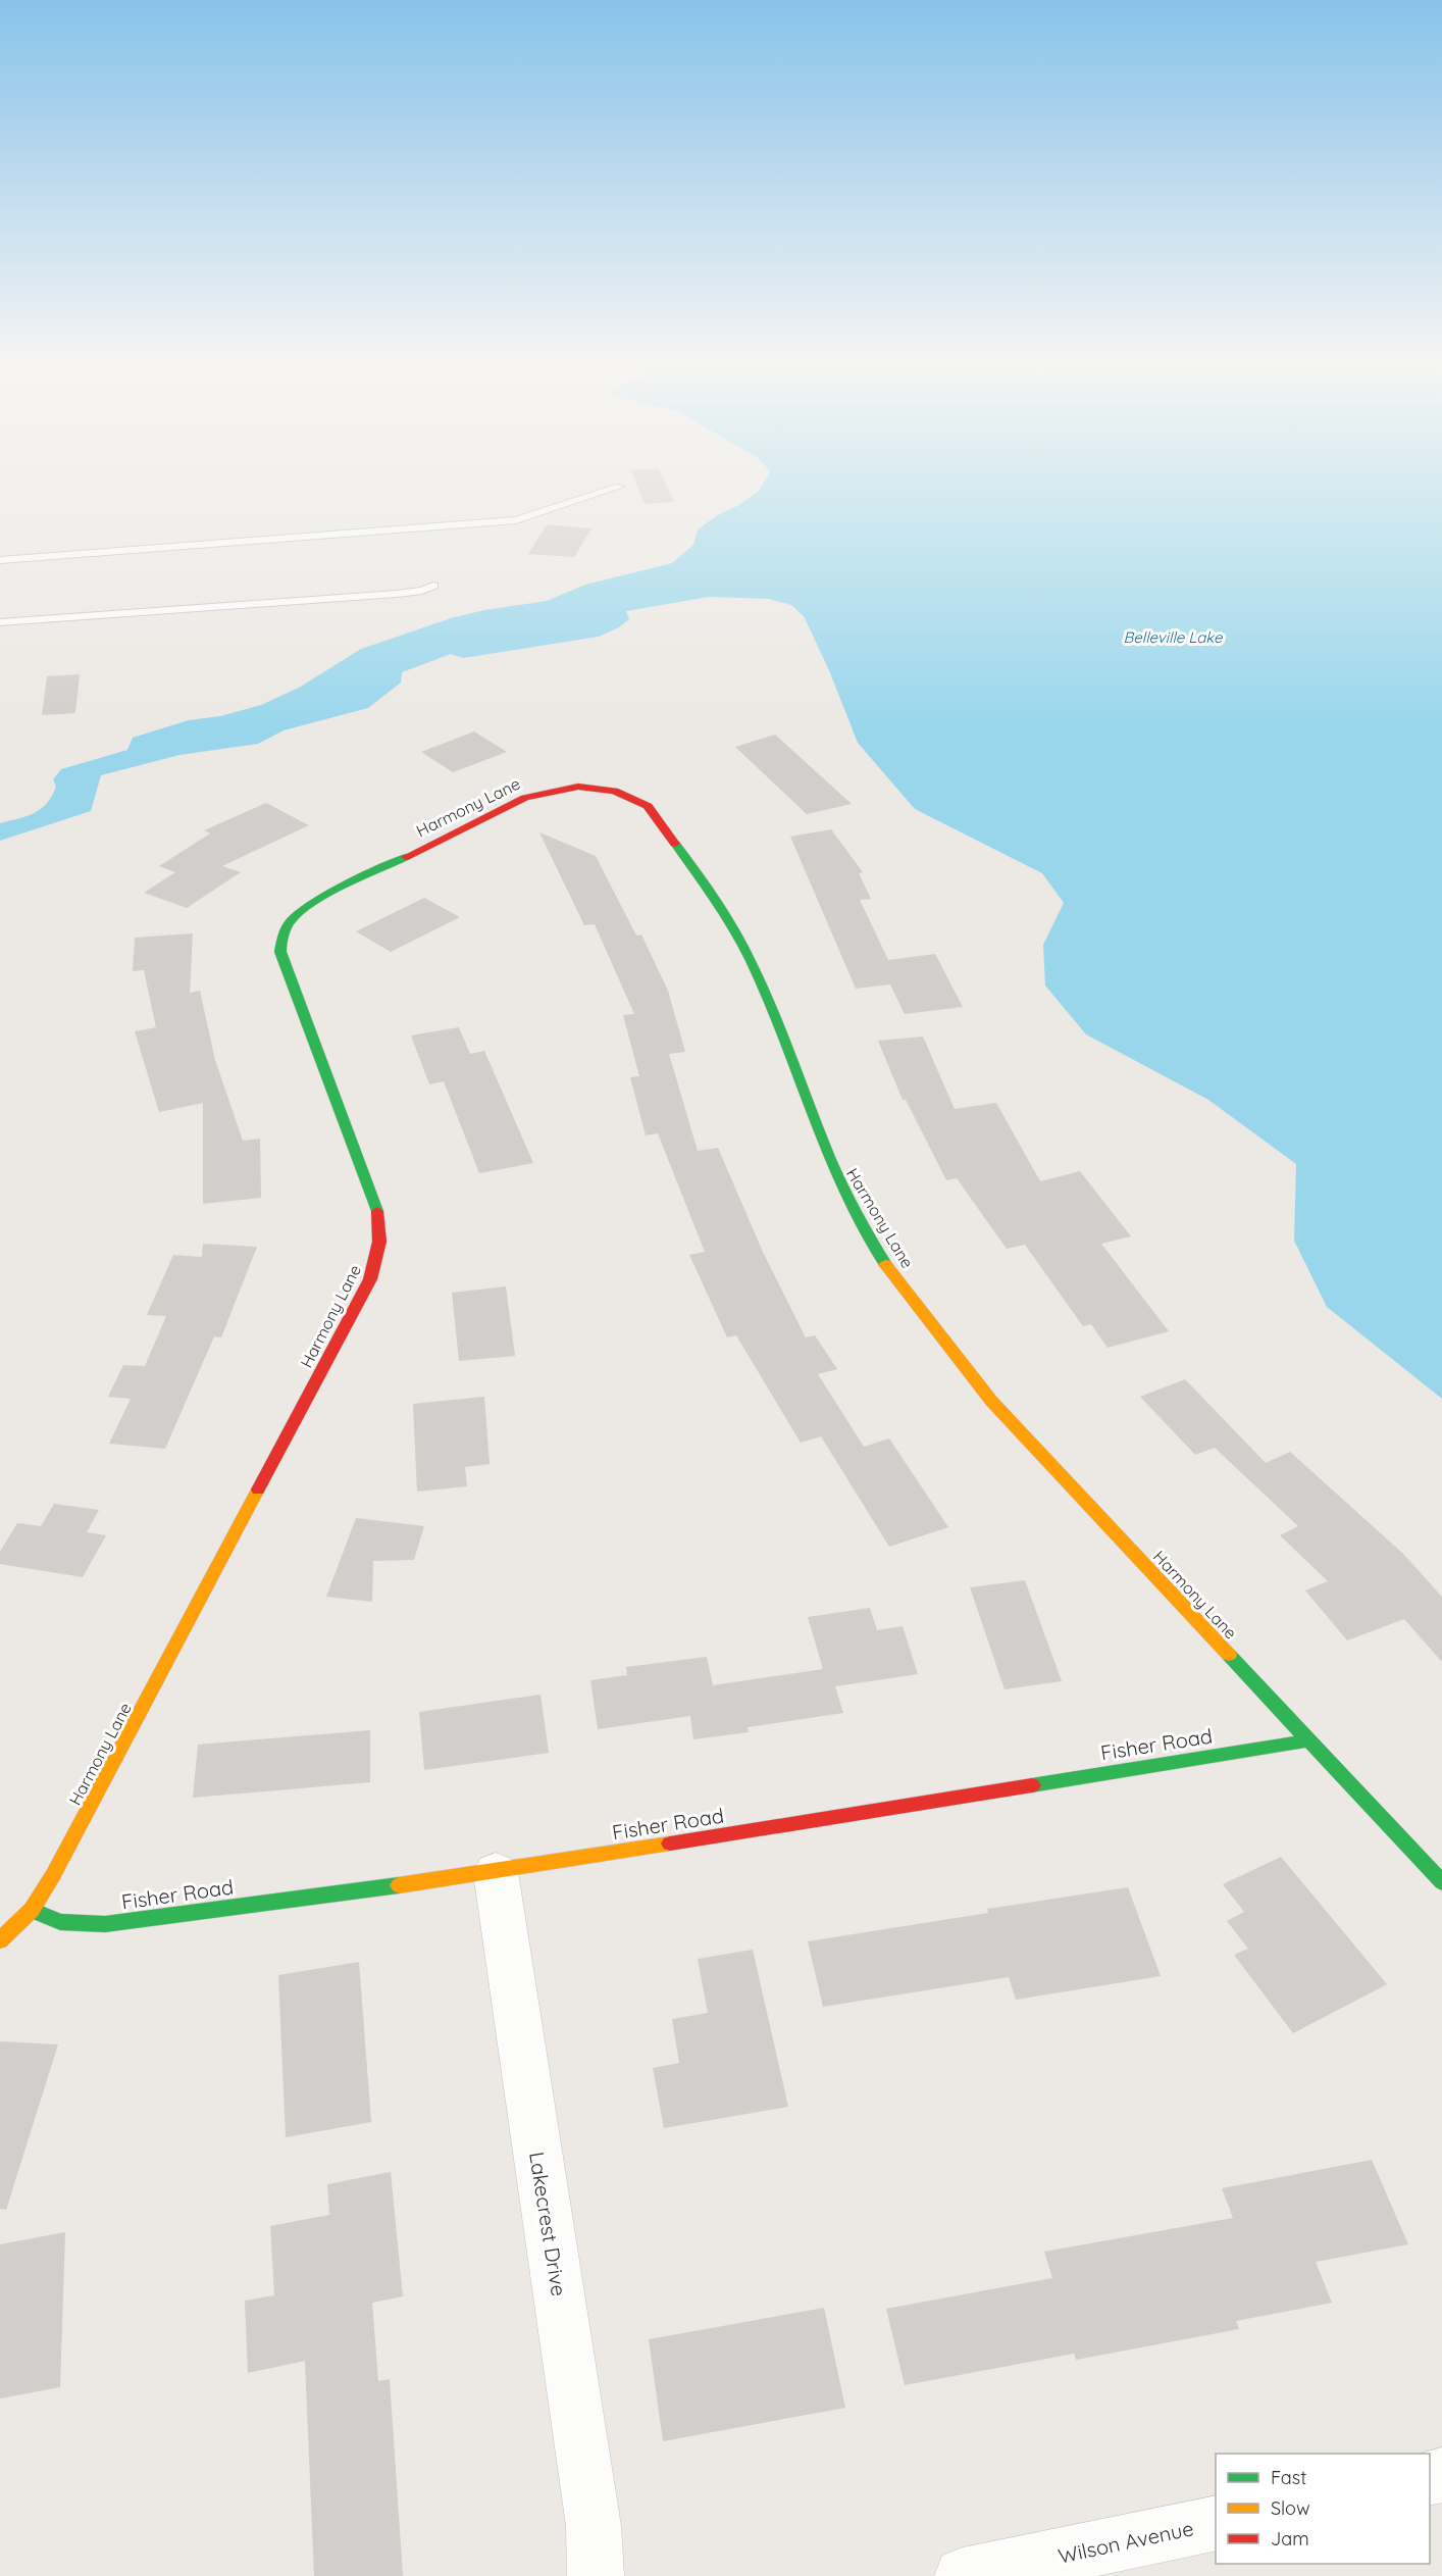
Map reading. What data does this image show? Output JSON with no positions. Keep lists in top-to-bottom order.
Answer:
{
  "streets": {
    "street": [
      "Harmony Lane",
      "Fisher Road",
      "Lakecrest Drive",
      "Wilson Avenue"
    ]
  },
  "crossings": [
    ["Harmony Lane", "Fisher Road"],
    ["Fisher Road", "Lakecrest Drive"]
  ],
  "water": ["Belleville Lake"],
  "legend": ["Fast", "Slow", "Jam"]
}
